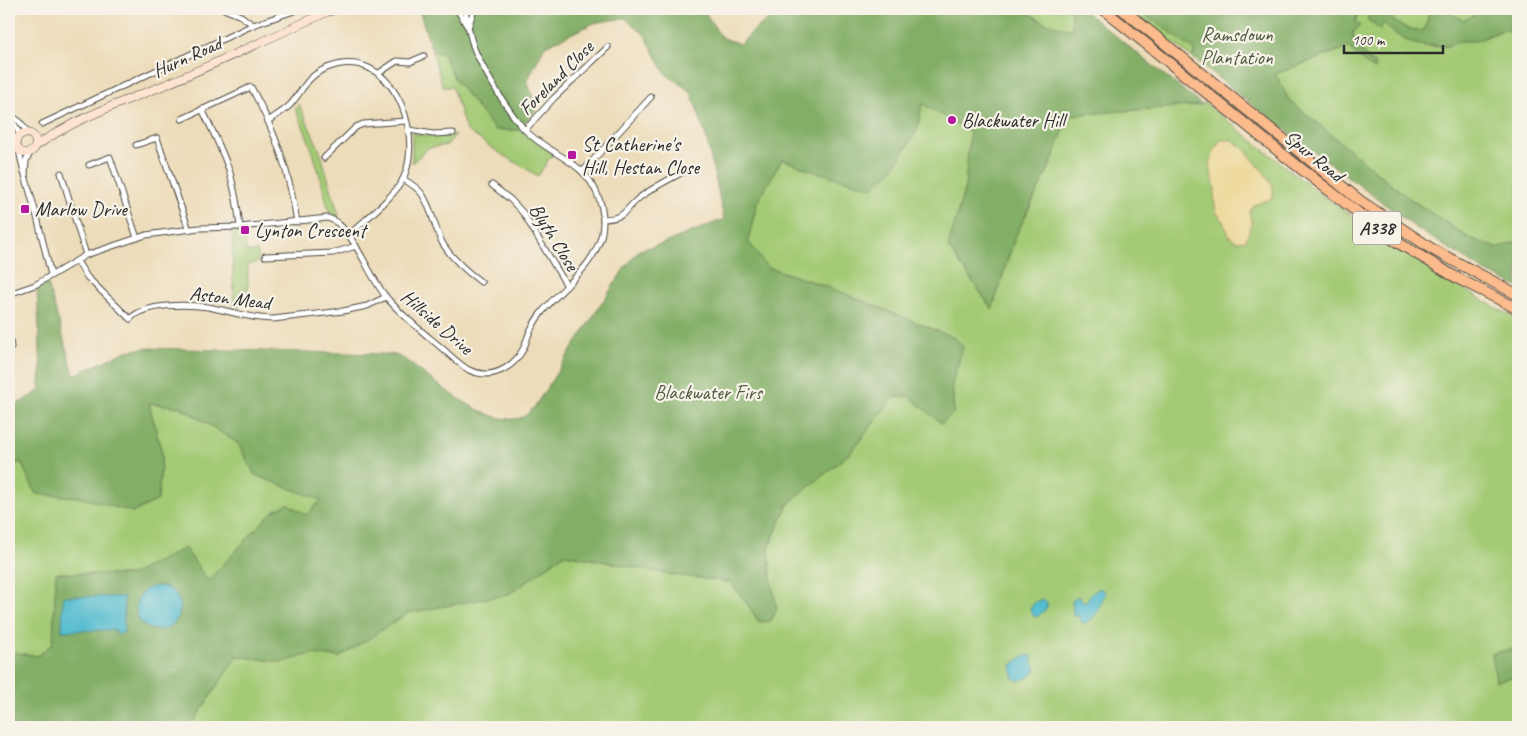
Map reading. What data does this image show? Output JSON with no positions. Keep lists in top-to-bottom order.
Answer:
{
  "streets": {
    "highway": ["Spur Road", "A338"],
    "main road": ["Hurn Road"],
    "street": [
      "Foreland Close",
      "Blyth Close",
      "Aston Mead",
      "Hillside Drive"
    ]
  },
  "crossings": [
    ["Foreland Close", "Hillside Drive"],
    ["Blyth Close", "Hillside Drive"],
    ["Aston Mead", "Hillside Drive"]
  ],
  "parks": ["Ramsdown Plantation", "Blackwater Firs"],
  "places": {
    "other": ["Blackwater Hill"],
    "transit": ["St Catherine's Hill, Hestan Close", "Marlow Drive", "Lynton Crescent"]
  },
  "scale_bar": "100 m"
}
